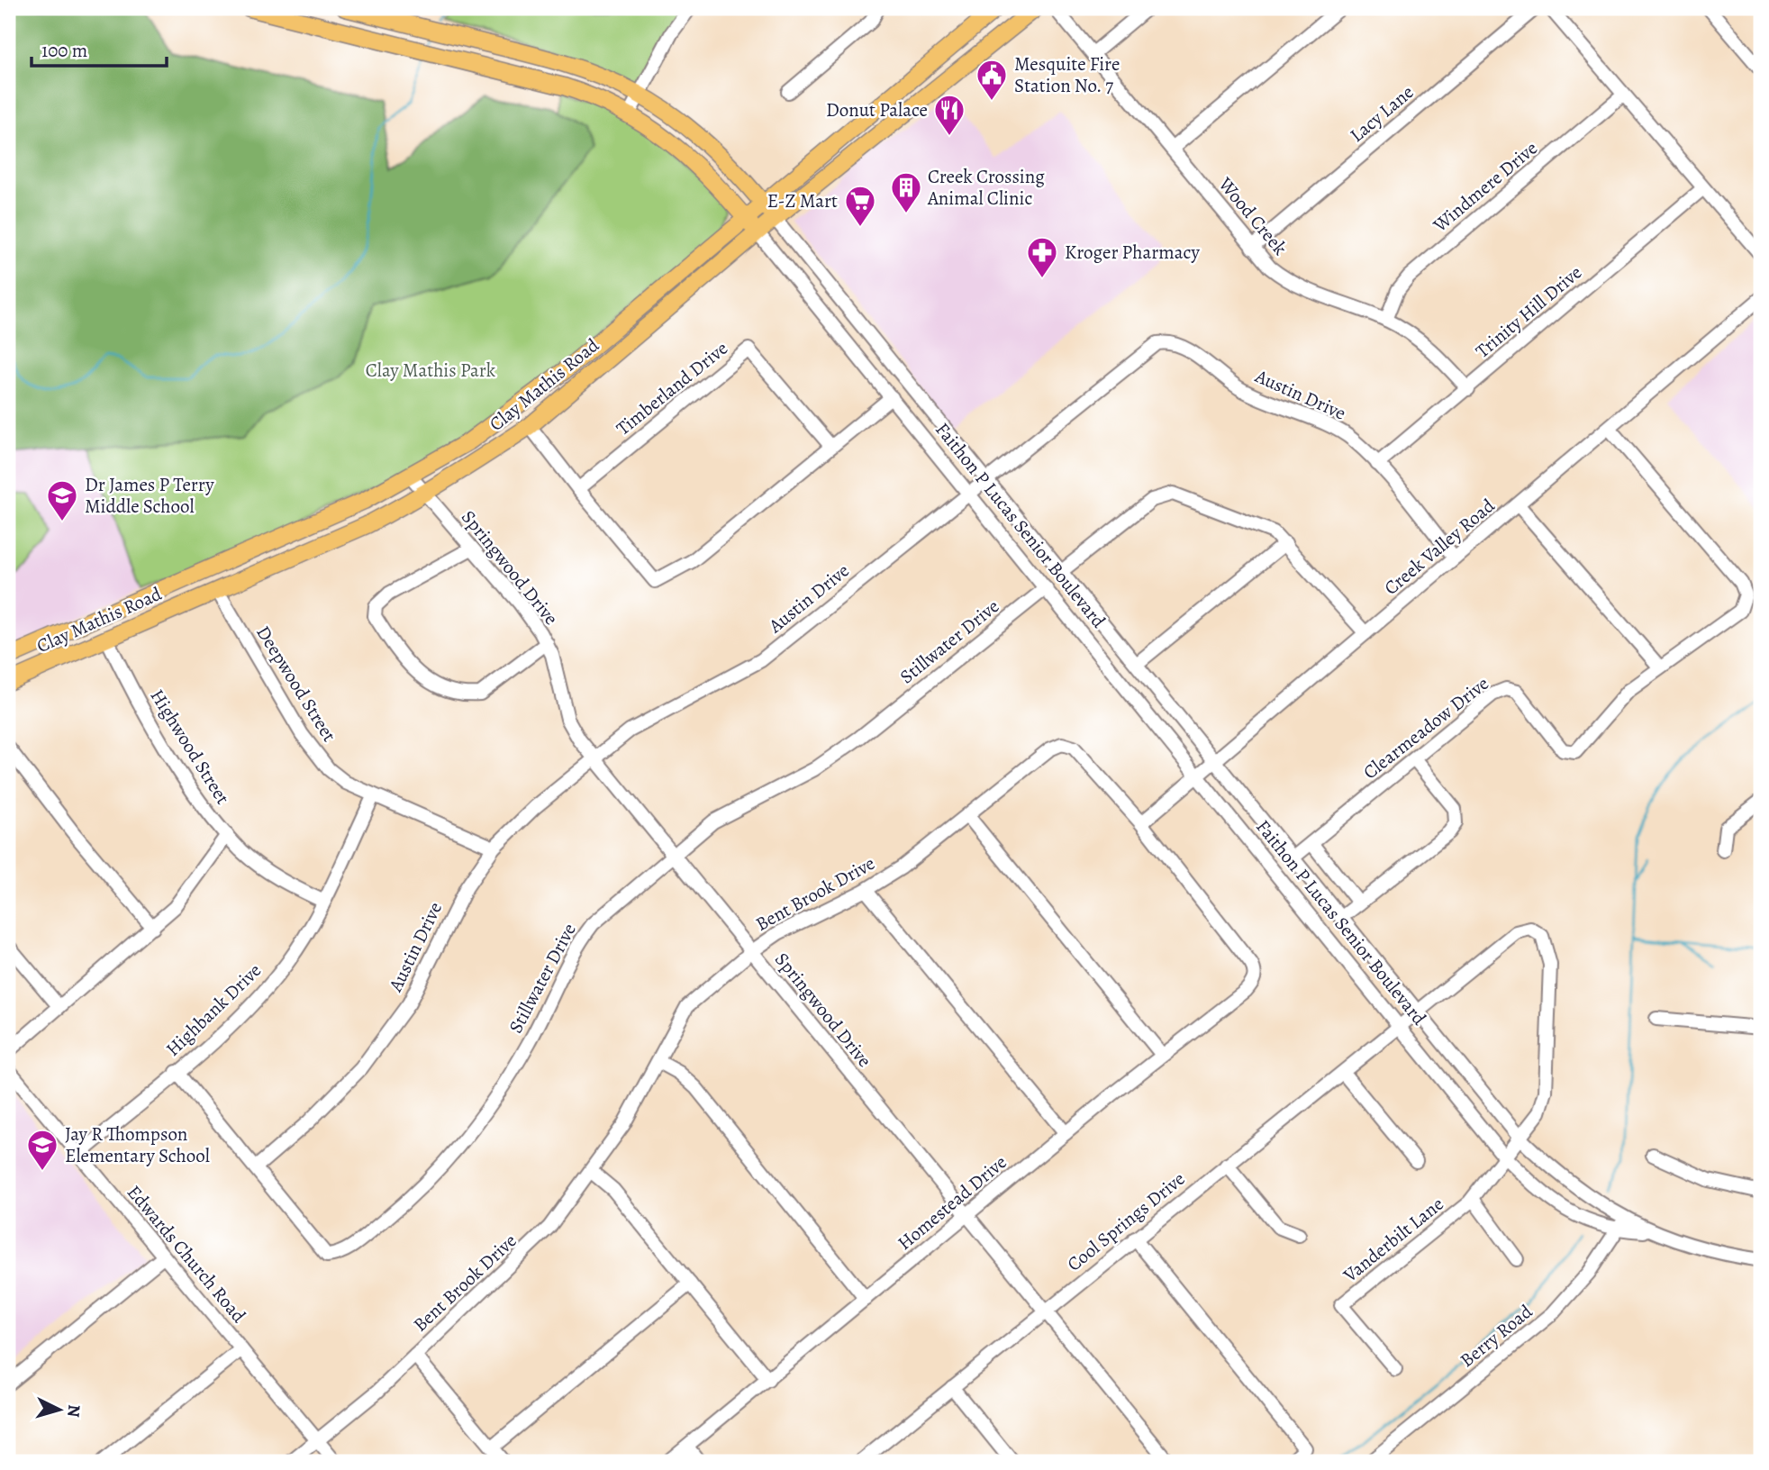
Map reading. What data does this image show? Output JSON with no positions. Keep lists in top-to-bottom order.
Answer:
{
  "streets": {
    "main road": ["Clay Mathis Road", "Faithon P Lucas Senior Boulevard"],
    "street": [
      "Lacy Lane",
      "Windmere Drive",
      "Wood Creek",
      "Trinity Hill Drive",
      "Timberland Drive",
      "Austin Drive",
      "Creek Valley Road",
      "Springwood Drive",
      "Stillwater Drive",
      "Deepwood Street",
      "Clearmeadow Drive",
      "Highwood Street",
      "Bent Brook Drive",
      "Highbank Drive",
      "Homestead Drive",
      "Cool Springs Drive",
      "Vanderbilt Lane",
      "Edwards Church Road",
      "Berry Road"
    ]
  },
  "crossings": [
    ["Lacy Lane", "Wood Creek"],
    ["Windmere Drive", "Wood Creek"],
    ["Wood Creek", "Trinity Hill Drive"],
    ["Trinity Hill Drive", "Austin Drive"],
    ["Clay Mathis Road", "Faithon P Lucas Senior Boulevard"],
    ["Clay Mathis Road", "Springwood Drive"],
    ["Clay Mathis Road", "Deepwood Street"],
    ["Clay Mathis Road", "Highwood Street"],
    ["Austin Drive", "Faithon P Lucas Senior Boulevard"],
    ["Austin Drive", "Creek Valley Road"],
    ["Austin Drive", "Springwood Drive"],
    ["Austin Drive", "Stillwater Drive"],
    ["Austin Drive", "Deepwood Street"],
    ["Faithon P Lucas Senior Boulevard", "Creek Valley Road"],
    ["Faithon P Lucas Senior Boulevard", "Stillwater Drive"],
    ["Faithon P Lucas Senior Boulevard", "Clearmeadow Drive"],
    ["Faithon P Lucas Senior Boulevard", "Cool Springs Drive"],
    ["Faithon P Lucas Senior Boulevard", "Vanderbilt Lane"],
    ["Faithon P Lucas Senior Boulevard", "Berry Road"],
    ["Creek Valley Road", "Clearmeadow Drive"],
    ["Creek Valley Road", "Bent Brook Drive"],
    ["Springwood Drive", "Stillwater Drive"],
    ["Springwood Drive", "Bent Brook Drive"],
    ["Springwood Drive", "Homestead Drive"],
    ["Springwood Drive", "Cool Springs Drive"],
    ["Stillwater Drive", "Highbank Drive"],
    ["Deepwood Street", "Highbank Drive"],
    ["Highwood Street", "Highbank Drive"],
    ["Bent Brook Drive", "Homestead Drive"],
    ["Bent Brook Drive", "Edwards Church Road"],
    ["Highbank Drive", "Edwards Church Road"],
    ["Cool Springs Drive", "Vanderbilt Lane"]
  ],
  "parks": ["Clay Mathis Park"],
  "places": {
    "public building": ["Mesquite Fire Station No. 7"],
    "restaurant": ["Donut Palace"],
    "building": ["Creek Crossing Animal Clinic"],
    "supermarket": ["E-Z Mart"],
    "pharmacy": ["Kroger Pharmacy"],
    "school or university": ["Dr James P Terry Middle School", "Jay R Thompson Elementary School"]
  },
  "scale_bar": "100 m",
  "north": "right"
}
